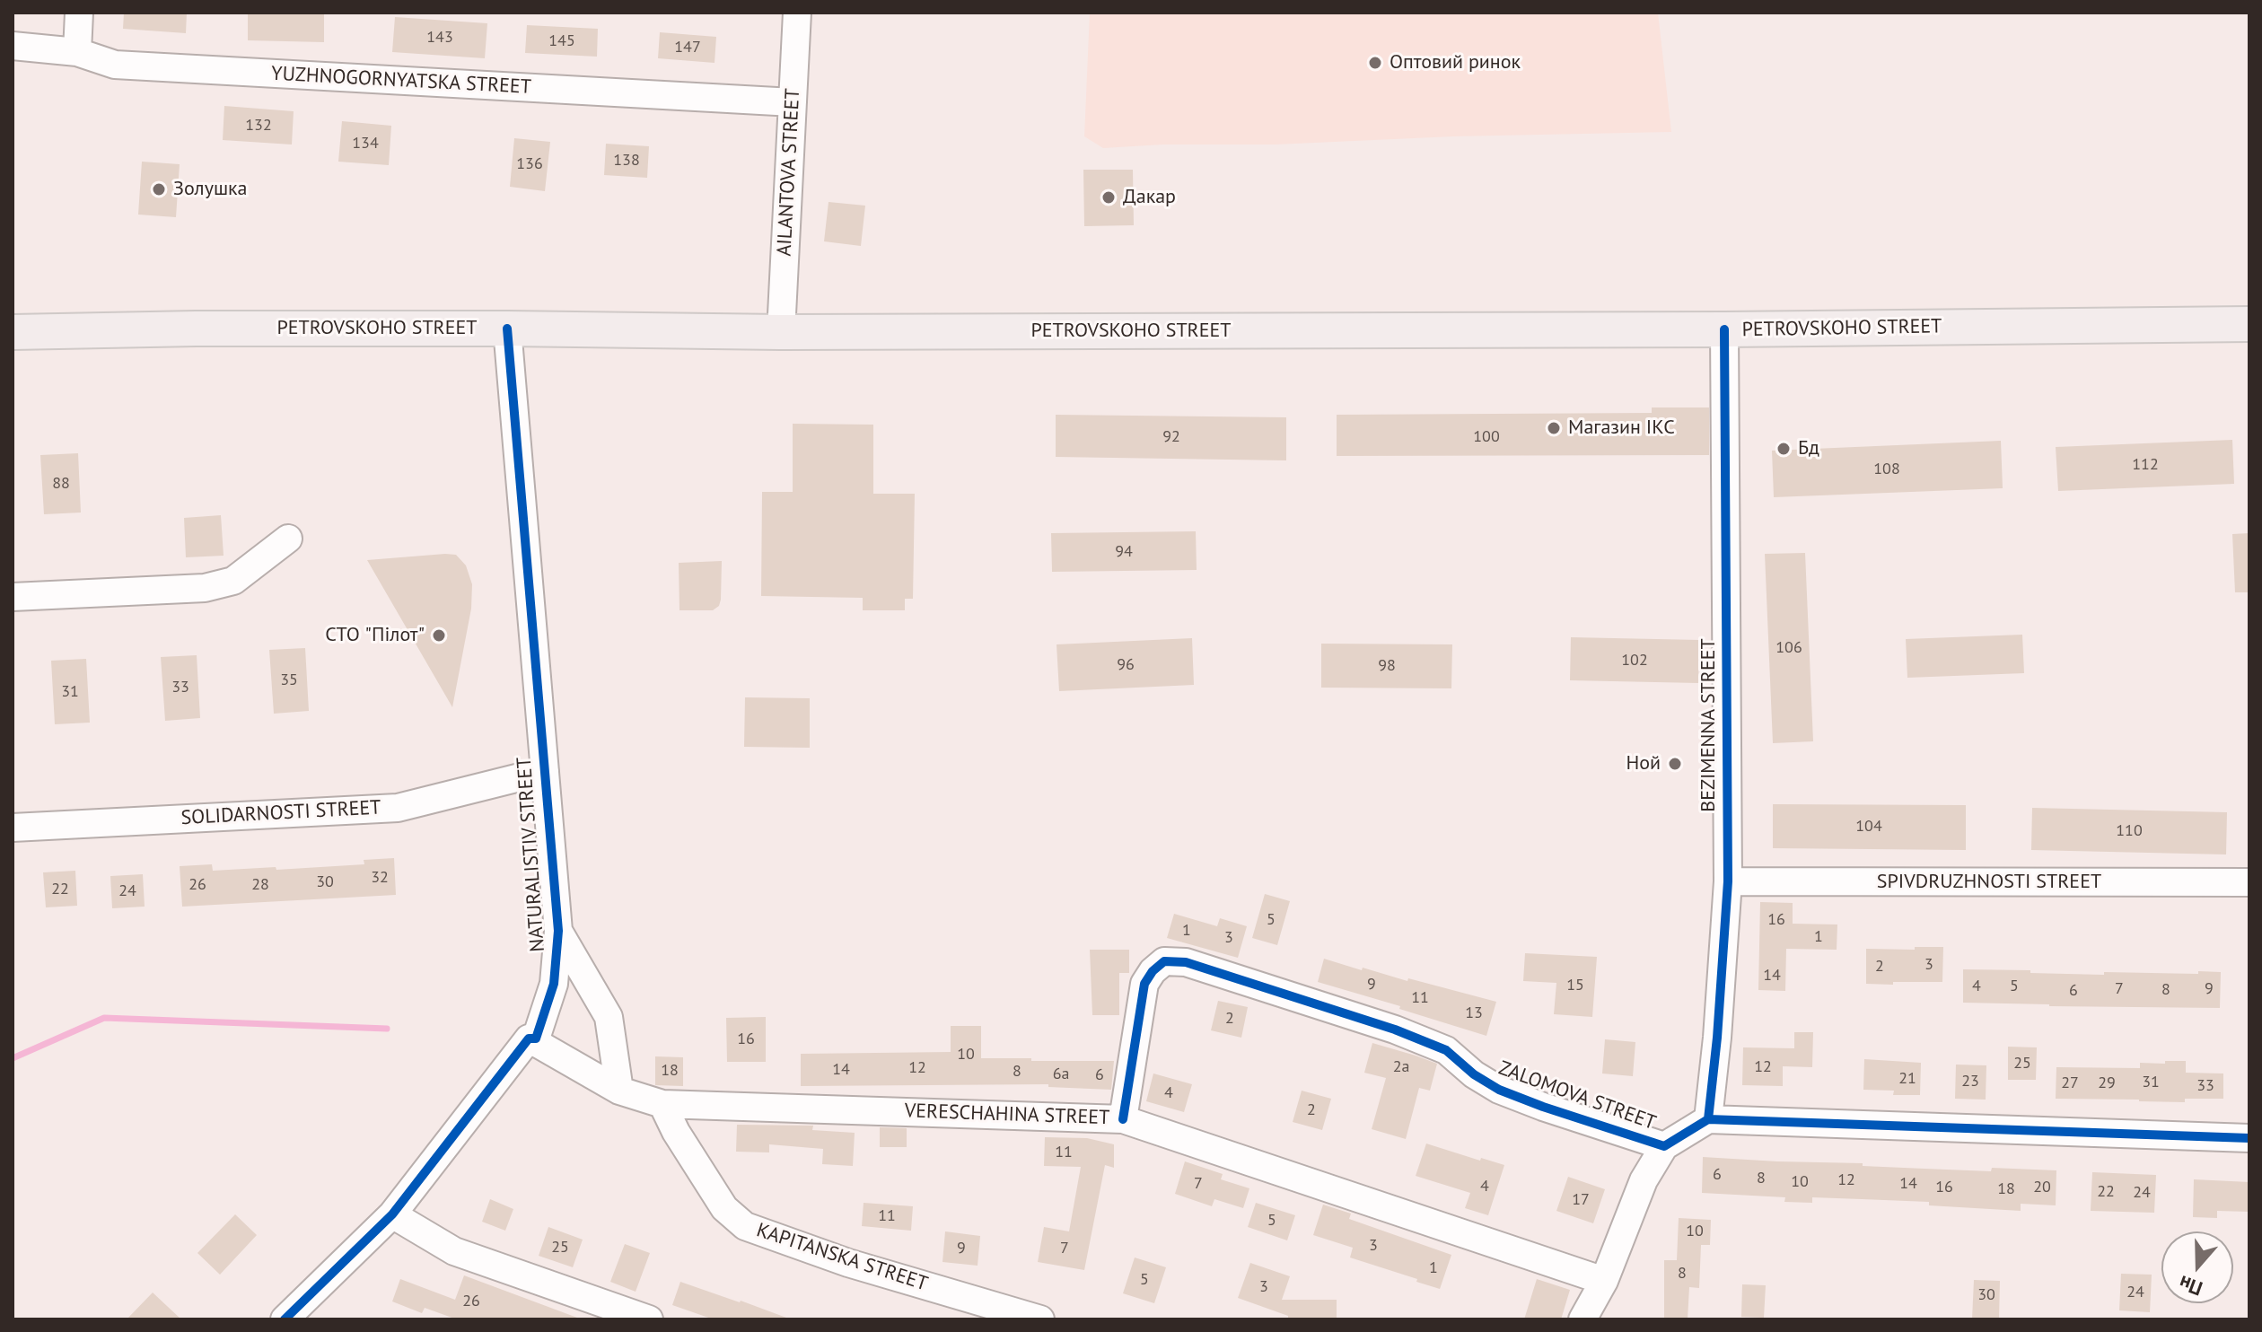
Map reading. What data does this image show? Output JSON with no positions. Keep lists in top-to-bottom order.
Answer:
{
  "streets": {
    "main road": ["PETROVSKOHO STREET"],
    "street": [
      "YUZHNOGORNYATSKA STREET",
      "AILANTOVA STREET",
      "BEZIMENNA STREET",
      "SOLIDARNOSTI STREET",
      "NATURALISTIV STREET",
      "SPIVDRUZHNOSTI STREET",
      "ZALOMOVA STREET",
      "VERESCHAHINA STREET",
      "KAPITANSKA STREET"
    ]
  },
  "crossings": [
    ["YUZHNOGORNYATSKA STREET", "AILANTOVA STREET"],
    ["AILANTOVA STREET", "PETROVSKOHO STREET"],
    ["PETROVSKOHO STREET", "BEZIMENNA STREET"],
    ["PETROVSKOHO STREET", "NATURALISTIV STREET"],
    ["BEZIMENNA STREET", "SPIVDRUZHNOSTI STREET"],
    ["BEZIMENNA STREET", "ZALOMOVA STREET"],
    ["SOLIDARNOSTI STREET", "NATURALISTIV STREET"],
    ["NATURALISTIV STREET", "VERESCHAHINA STREET"],
    ["ZALOMOVA STREET", "VERESCHAHINA STREET"],
    ["VERESCHAHINA STREET", "KAPITANSKA STREET"]
  ],
  "places": [
    "Оптовий ринок",
    "Золушка",
    "Дакар",
    "Магазин ІКС",
    "Бд",
    "СТО \"Пілот\"",
    "Ной"
  ],
  "house_numbers": [
    "143",
    "145",
    "147",
    "132",
    "134",
    "138",
    "136",
    "92",
    "100",
    "112",
    "108",
    "88",
    "94",
    "106",
    "102",
    "96",
    "98",
    "35",
    "33",
    "31",
    "104",
    "110",
    "32",
    "30",
    "26",
    "28",
    "22",
    "24",
    "5",
    "16",
    "1",
    "1",
    "3",
    "3",
    "2",
    "14",
    "9",
    "15",
    "4",
    "5",
    "7",
    "9",
    "8",
    "6",
    "11",
    "13",
    "2",
    "16",
    "10",
    "25",
    "2а",
    "12",
    "12",
    "14",
    "18",
    "8",
    "6а",
    "6",
    "21",
    "23",
    "31",
    "27",
    "29",
    "33",
    "4",
    "2",
    "11",
    "6",
    "8",
    "12",
    "10",
    "7",
    "14",
    "4",
    "16",
    "20",
    "18",
    "22",
    "24",
    "17",
    "11",
    "5",
    "10",
    "3",
    "25",
    "9",
    "7",
    "1",
    "8",
    "5",
    "3",
    "24",
    "30",
    "26"
  ],
  "north": "bottom"
}
